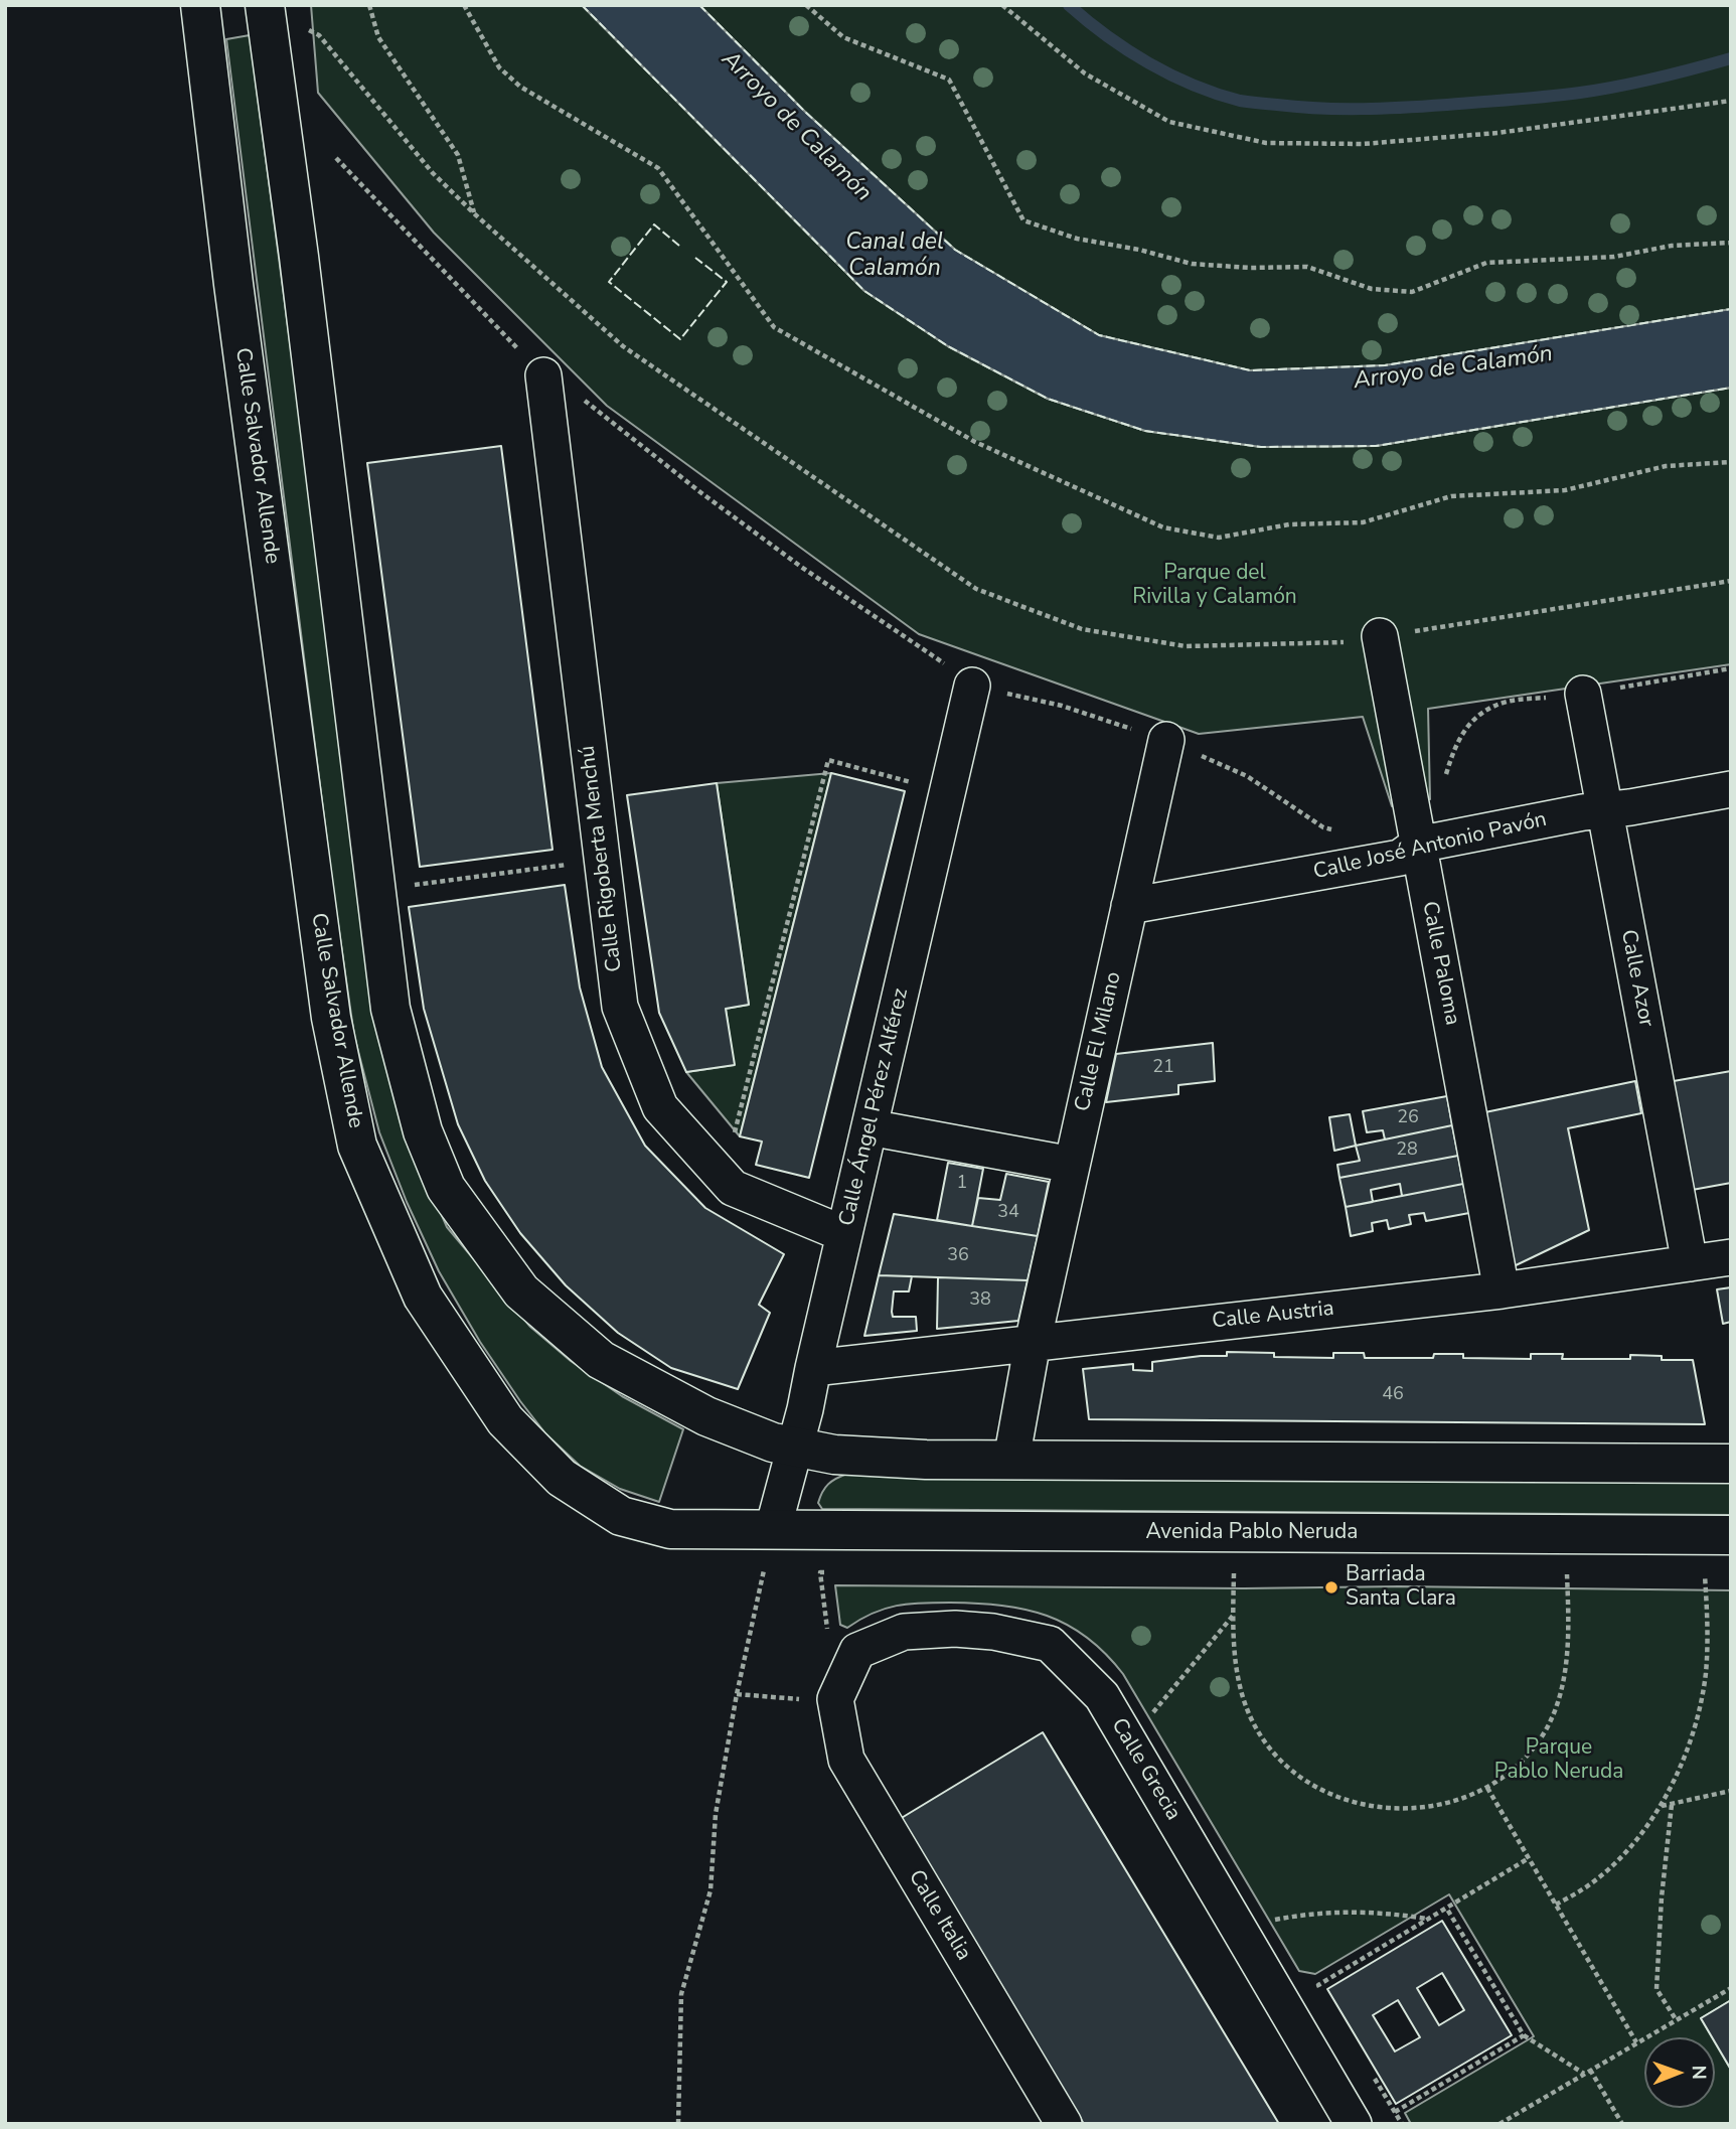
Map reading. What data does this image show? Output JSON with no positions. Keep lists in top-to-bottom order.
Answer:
{
  "streets": {
    "main road": ["Calle Salvador Allende", "Avenida Pablo Neruda"],
    "street": [
      "Calle José Antonio Pavón",
      "Calle Rigoberta Menchú",
      "Calle Paloma",
      "Calle Azor",
      "Calle El Milano",
      "Calle Ángel Pérez Alférez",
      "Calle Austria",
      "Calle Grecia",
      "Calle Italia"
    ]
  },
  "crossings": [
    ["Calle Salvador Allende", "Calle Ángel Pérez Alférez"],
    ["Calle Salvador Allende", "Avenida Pablo Neruda"],
    ["Calle José Antonio Pavón", "Calle Paloma"],
    ["Calle José Antonio Pavón", "Calle Azor"],
    ["Calle José Antonio Pavón", "Calle El Milano"],
    ["Calle Rigoberta Menchú", "Calle Ángel Pérez Alférez"],
    ["Calle Paloma", "Calle Austria"],
    ["Calle Azor", "Calle Austria"],
    ["Calle El Milano", "Calle Austria"],
    ["Calle Ángel Pérez Alférez", "Calle Austria"],
    ["Calle Ángel Pérez Alférez", "Avenida Pablo Neruda"]
  ],
  "water": ["Arroyo de Calamón", "Canal del Calamón"],
  "parks": ["Parque del Rivilla y Calamón", "Parque Pablo Neruda"],
  "places": ["Barriada Santa Clara"],
  "house_numbers": [
    "21",
    "26",
    "28",
    "1",
    "34",
    "36",
    "38",
    "46"
  ],
  "north": "right"
}
